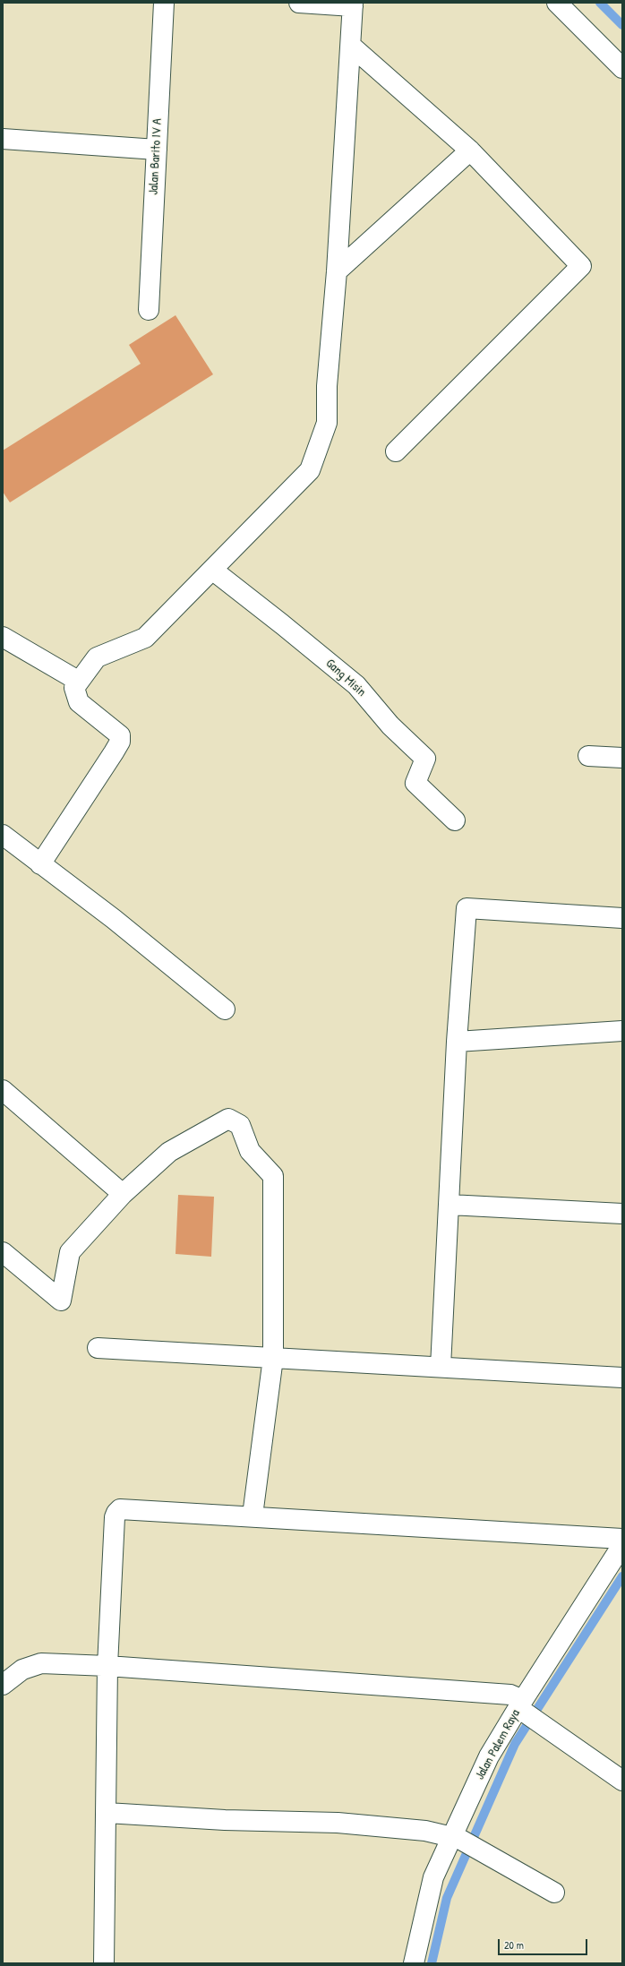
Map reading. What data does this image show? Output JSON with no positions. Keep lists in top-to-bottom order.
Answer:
{
  "streets": {
    "street": ["Jalan Barito IV A", "Gang Misin", "Jalan Palem Raya"]
  },
  "scale_bar": "20 m"
}
